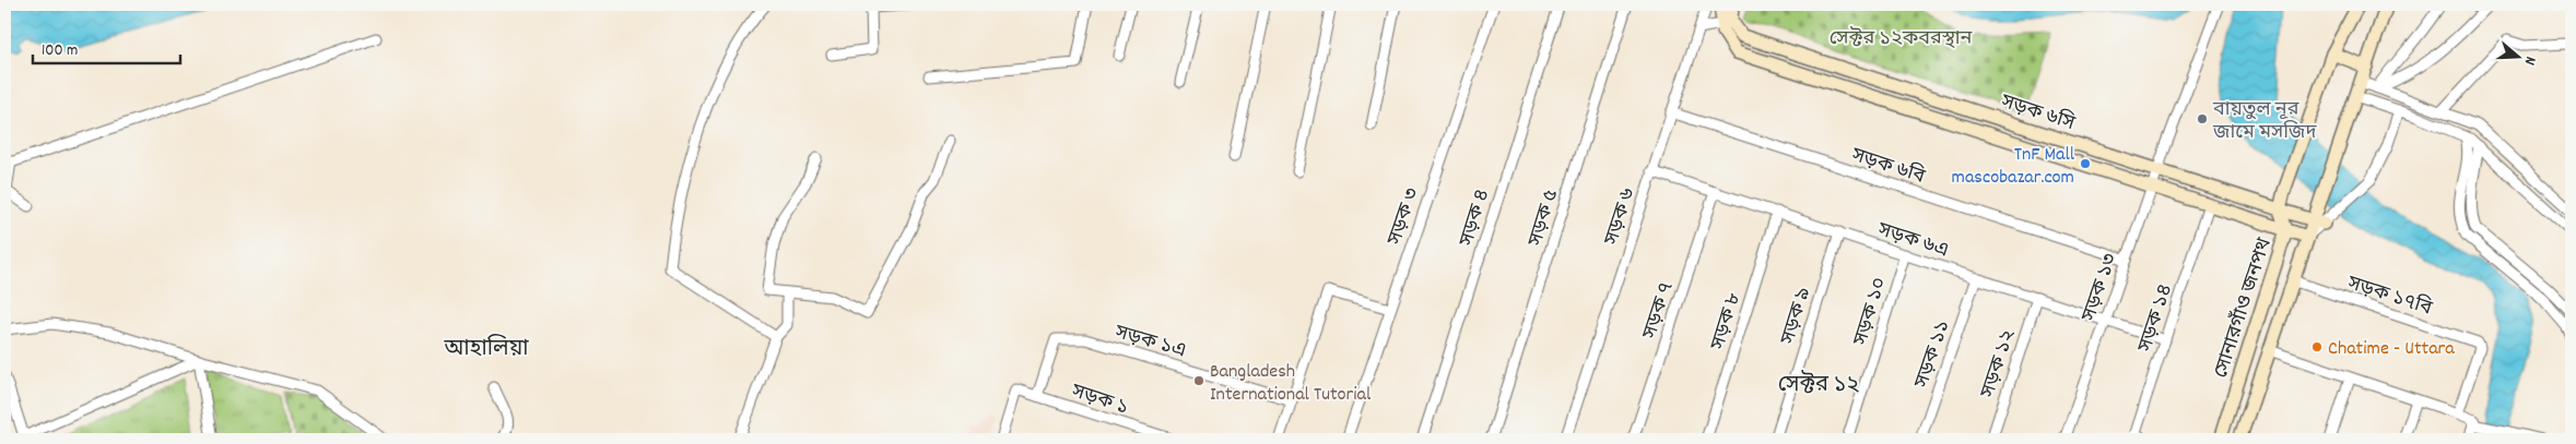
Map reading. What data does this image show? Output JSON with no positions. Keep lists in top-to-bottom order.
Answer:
{
  "streets": {
    "street": [
      "সড়ক ৬সি",
      "সড়ক ৬বি",
      "সড়ক ৩",
      "সড়ক ৬",
      "সড়ক ৪",
      "সড়ক ৫",
      "সড়ক ৬এ",
      "সড়ক ১৩",
      "সড়ক ১৭বি",
      "সোনারগাঁও জনপথ",
      "সড়ক ৭",
      "সড়ক ১০",
      "সড়ক ৯",
      "সড়ক ১৪",
      "সড়ক ৮",
      "সড়ক ১এ",
      "সড়ক ১১",
      "সড়ক ১২",
      "সড়ক ১"
    ]
  },
  "crossings": [
    ["সড়ক ৬সি", "সড়ক ১৩"],
    ["সড়ক ৬সি", "সোনারগাঁও জনপথ"],
    ["সড়ক ৬সি", "সড়ক ১৪"],
    ["সড়ক ৬বি", "সড়ক ৬"],
    ["সড়ক ৬বি", "সড়ক ১৩"],
    ["সড়ক ৬", "সড়ক ৬এ"],
    ["সড়ক ৬এ", "সড়ক ১৩"],
    ["সড়ক ৬এ", "সড়ক ৭"],
    ["সড়ক ৬এ", "সড়ক ১০"],
    ["সড়ক ৬এ", "সড়ক ৯"],
    ["সড়ক ৬এ", "সড়ক ১৪"],
    ["সড়ক ৬এ", "সড়ক ৮"],
    ["সড়ক ৬এ", "সড়ক ১১"],
    ["সড়ক ৬এ", "সড়ক ১২"],
    ["সড়ক ১৭বি", "সোনারগাঁও জনপথ"],
    ["সড়ক ১এ", "সড়ক ১"]
  ],
  "districts": ["আহালিয়া", "সেক্টর ১২"],
  "parks": ["সেক্টর ১২কবরস্থান"],
  "places": [
    "বায়তুল নূর জামে মসজিদ",
    "TnF Mall mascobazar.com",
    "Chatime - Uttara",
    "Bangladesh International Tutorial"
  ],
  "scale_bar": "100 m",
  "north": "right"
}
